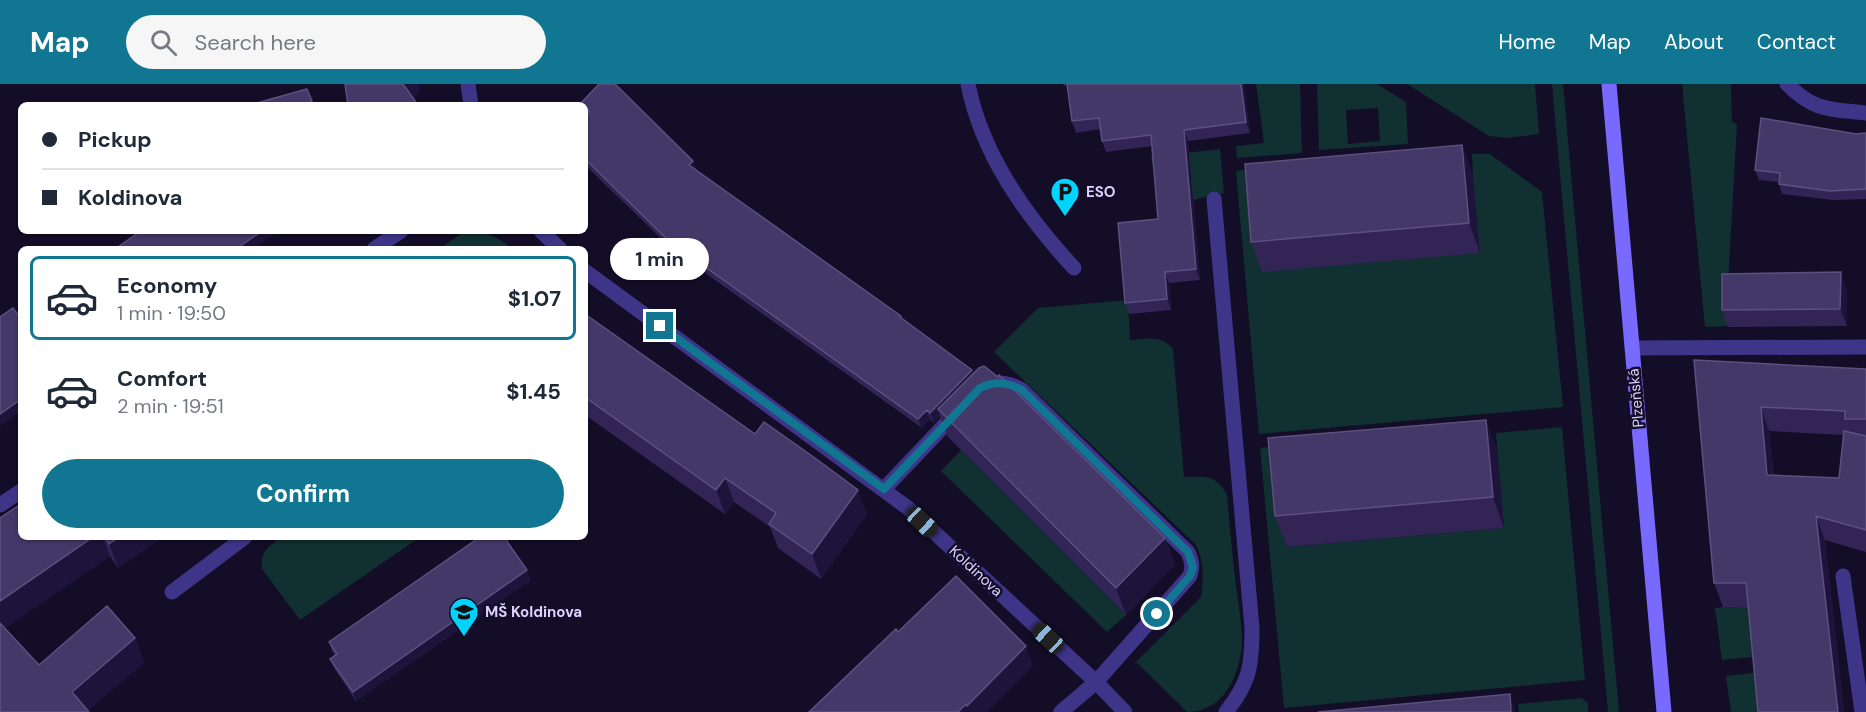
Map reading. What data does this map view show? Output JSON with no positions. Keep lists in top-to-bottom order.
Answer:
{
  "streets": {
    "main road": ["Plzeňská"],
    "street": ["Koldinova"]
  },
  "places": {
    "parking": ["ESO"],
    "school or university": ["MŠ Koldinova"]
  },
  "page": {
    "header": "Map",
    "search": "Search here",
    "nav": [
      "Home",
      "Map",
      "About",
      "Contact"
    ],
    "banner": ["Pickup", "Koldinova"],
    "bubble": "1 min",
    "list": [
      {
        "name": "Economy",
        "note": "1 min · 19:50",
        "value": "$1.07"
      },
      {
        "name": "Comfort",
        "note": "2 min · 19:51",
        "value": "$1.45"
      }
    ],
    "buttons": "Confirm"
  }
}
